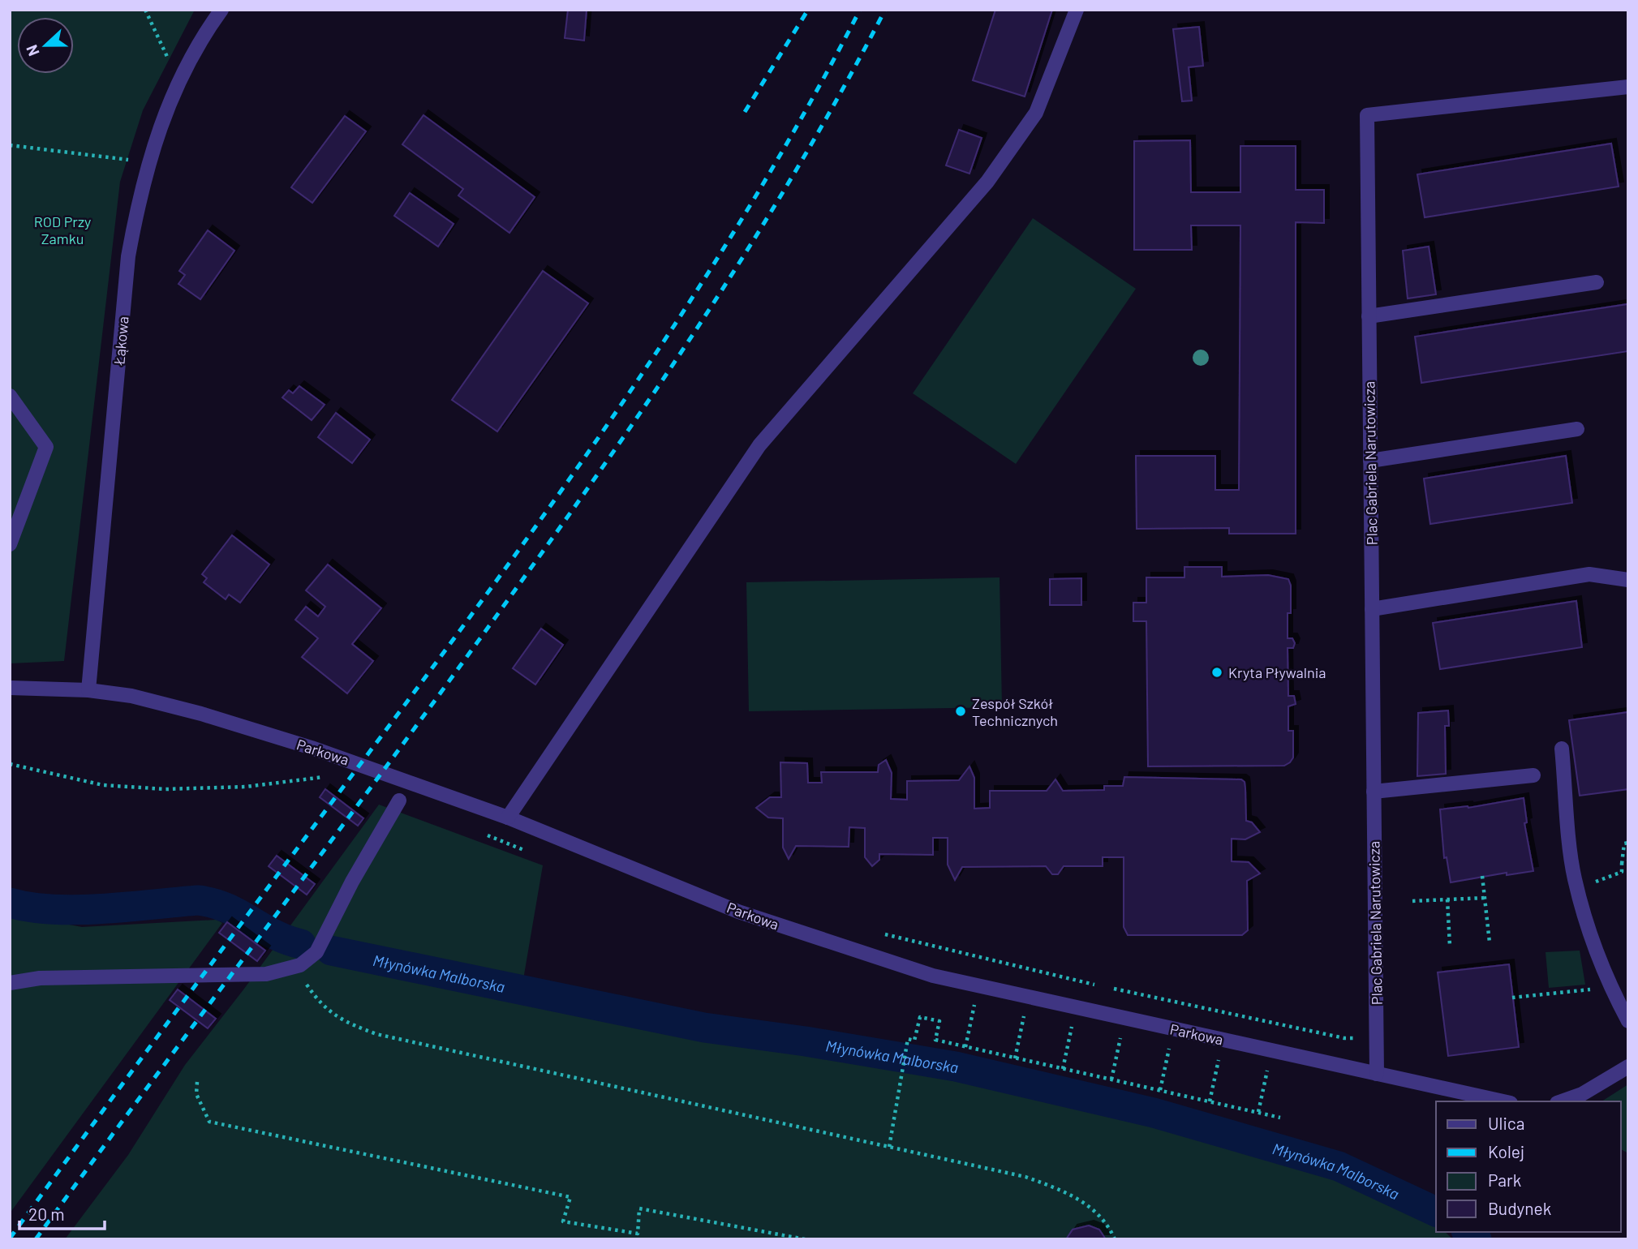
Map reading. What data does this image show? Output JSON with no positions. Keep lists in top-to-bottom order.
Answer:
{
  "streets": {
    "street": ["Łąkowa", "Plac Gabriela Narutowicza", "Parkowa"]
  },
  "crossings": [
    ["Łąkowa", "Parkowa"],
    ["Plac Gabriela Narutowicza", "Parkowa"]
  ],
  "water": ["Młynówka Malborska"],
  "parks": ["ROD Przy Zamku"],
  "places": ["Kryta Pływalnia", "Zespół Szkół Technicznych"],
  "legend": [
    "Ulica",
    "Kolej",
    "Park",
    "Budynek"
  ],
  "scale_bar": "20 m",
  "north": "left"
}
